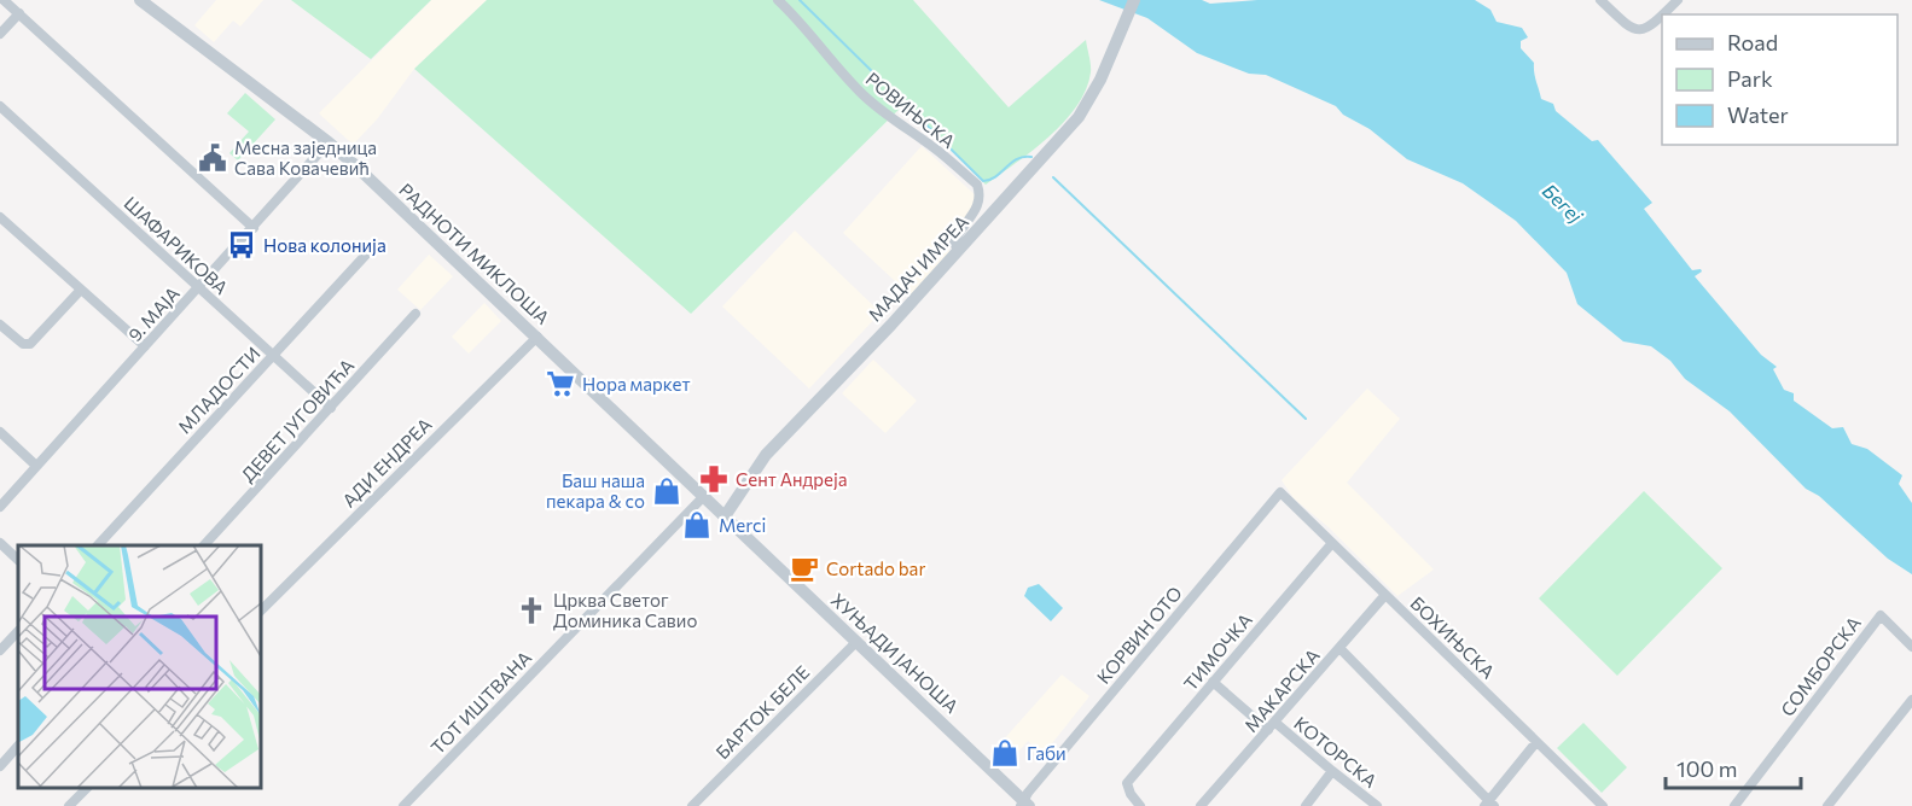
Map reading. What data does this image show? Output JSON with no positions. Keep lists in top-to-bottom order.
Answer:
{
  "streets": {
    "street": [
      "РОВИЊСКА",
      "ШАФАРИКОВА",
      "РАДНОТИ МИКЛОША",
      "МАДАЧ ИМРЕА",
      "9. МАЈА",
      "МЛАДОСТИ",
      "ДЕВЕТ ЈУГОВИЋА",
      "АДИ ЕНДРЕА",
      "КОРВИН ОТО",
      "БОХИЊСКА",
      "ТИМОЧКА",
      "ХУЊАДИ ЈАНОША",
      "СОМБОРСКА",
      "МАКАРСКА",
      "ТОТ ИШТВАНА",
      "БАРТОК БЕЛЕ",
      "КОТОРСКА"
    ]
  },
  "crossings": [
    ["РОВИЊСКА", "МАДАЧ ИМРЕА"],
    ["ШАФАРИКОВА", "9. МАЈА"],
    ["ШАФАРИКОВА", "МЛАДОСТИ"],
    ["ШАФАРИКОВА", "ДЕВЕТ ЈУГОВИЋА"],
    ["РАДНОТИ МИКЛОША", "9. МАЈА"],
    ["РАДНОТИ МИКЛОША", "АДИ ЕНДРЕА"],
    ["РАДНОТИ МИКЛОША", "ХУЊАДИ ЈАНОША"],
    ["РАДНОТИ МИКЛОША", "ТОТ ИШТВАНА"],
    ["МАДАЧ ИМРЕА", "ХУЊАДИ ЈАНОША"],
    ["КОРВИН ОТО", "БОХИЊСКА"],
    ["КОРВИН ОТО", "ХУЊАДИ ЈАНОША"],
    ["БОХИЊСКА", "ТИМОЧКА"],
    ["БОХИЊСКА", "МАКАРСКА"],
    ["ТИМОЧКА", "КОТОРСКА"],
    ["ХУЊАДИ ЈАНОША", "ТОТ ИШТВАНА"],
    ["ХУЊАДИ ЈАНОША", "БАРТОК БЕЛЕ"],
    ["МАКАРСКА", "КОТОРСКА"]
  ],
  "water": ["Бегеј"],
  "places": {
    "public building": ["Месна заједница Сава Ковачевић"],
    "bus stop": ["Нова колонија"],
    "supermarket": ["Нора маркет"],
    "pharmacy": ["Сент Андреја"],
    "shop": ["Баш наша пекара & co", "Merci", "Габи"],
    "cafe": ["Cortado bar"],
    "church": ["Црква Светог Доминика Савио"]
  },
  "legend": ["Road", "Park", "Water"],
  "scale_bar": "100 m"
}
